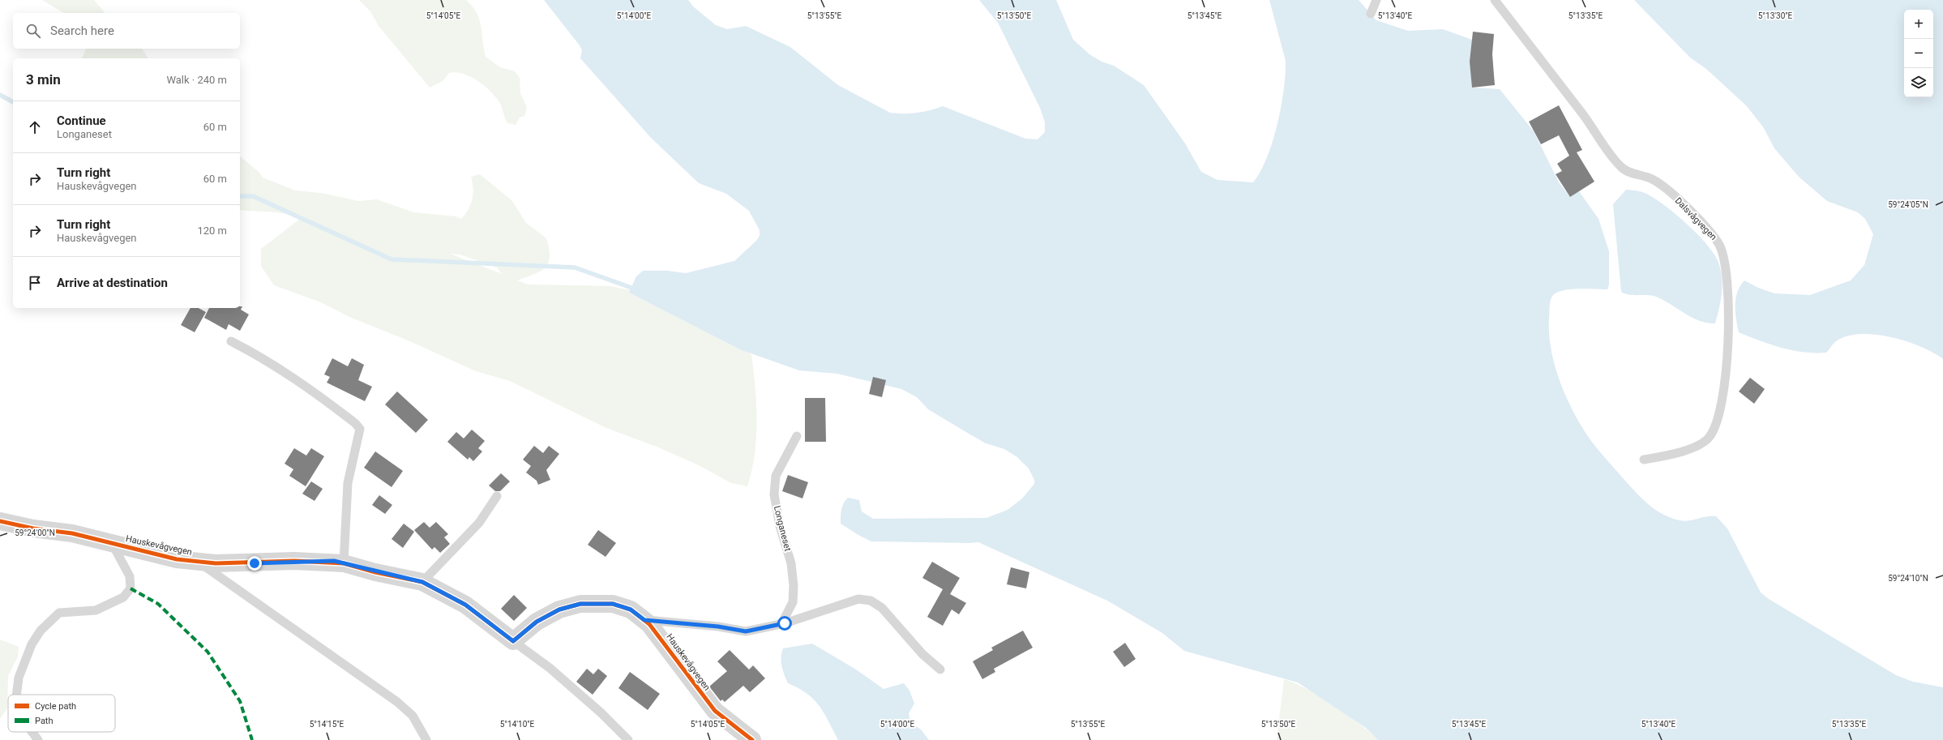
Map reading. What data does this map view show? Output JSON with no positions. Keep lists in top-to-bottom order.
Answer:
{
  "streets": {
    "street": ["Hauskevågvegen"],
    "lane": ["Dalsvågvegen", "Longaneset"]
  },
  "legend": ["Cycle path", "Path"],
  "page": {
    "map_buttons": ["+", "−"],
    "search": "Search here",
    "heading": ["3 min", "Walk · 240 m"],
    "list": [
      ["Continue", "Longaneset", "60 m"],
      ["Turn right", "Hauskevågvegen", "60 m"],
      ["Turn right", "Hauskevågvegen", "120 m"],
      "Arrive at destination"
    ]
  },
  "coordinates": [
    "5°14'00\"E",
    "5°13'45\"E",
    "5°14'05\"E",
    "5°13'55\"E",
    "5°13'50\"E",
    "5°13'40\"E",
    "5°13'35\"E",
    "5°13'30\"E",
    "59°24'05\"N",
    "59°24'00\"N",
    "59°24'10\"N",
    "5°14'15\"E",
    "5°14'10\"E"
  ]
}
